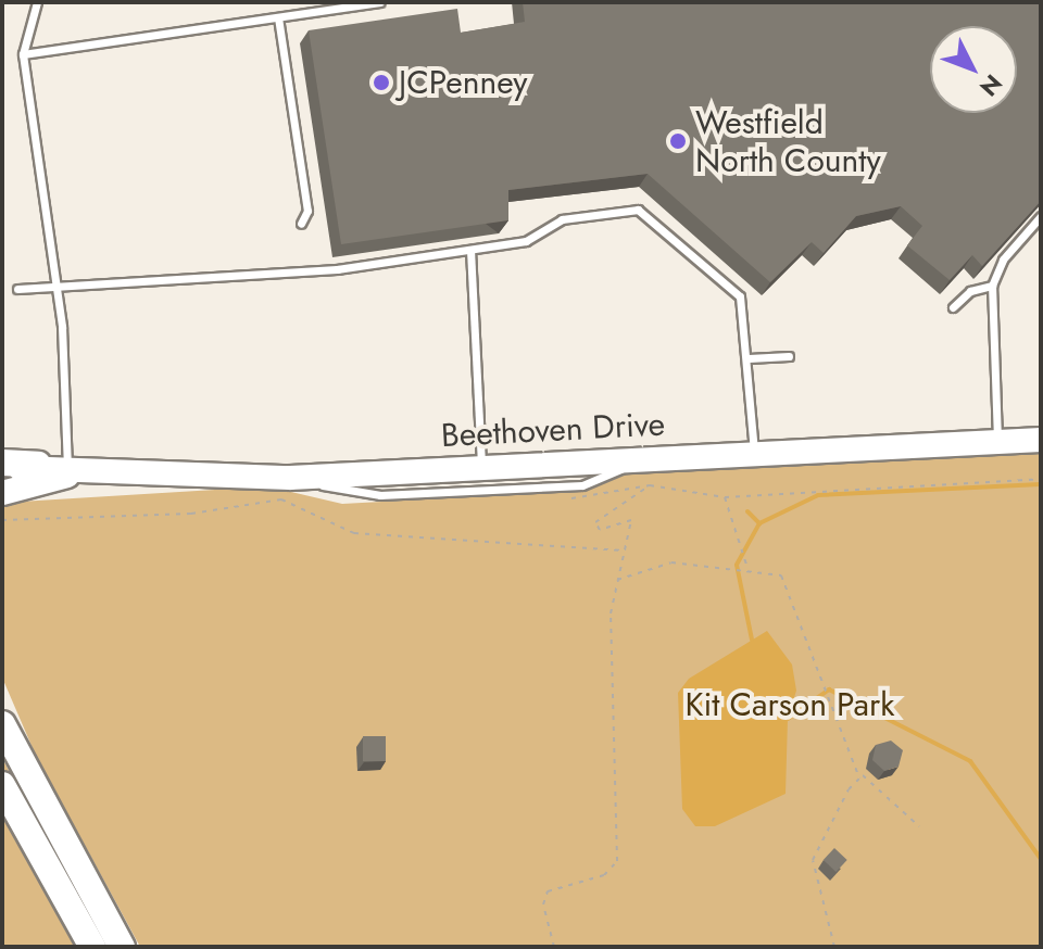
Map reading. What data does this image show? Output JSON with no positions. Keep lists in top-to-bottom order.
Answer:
{
  "streets": {
    "main road": ["Beethoven Drive"]
  },
  "parks": ["Kit Carson Park"],
  "places": ["JCPenney", "Westfield North County"],
  "north": "bottom right"
}
